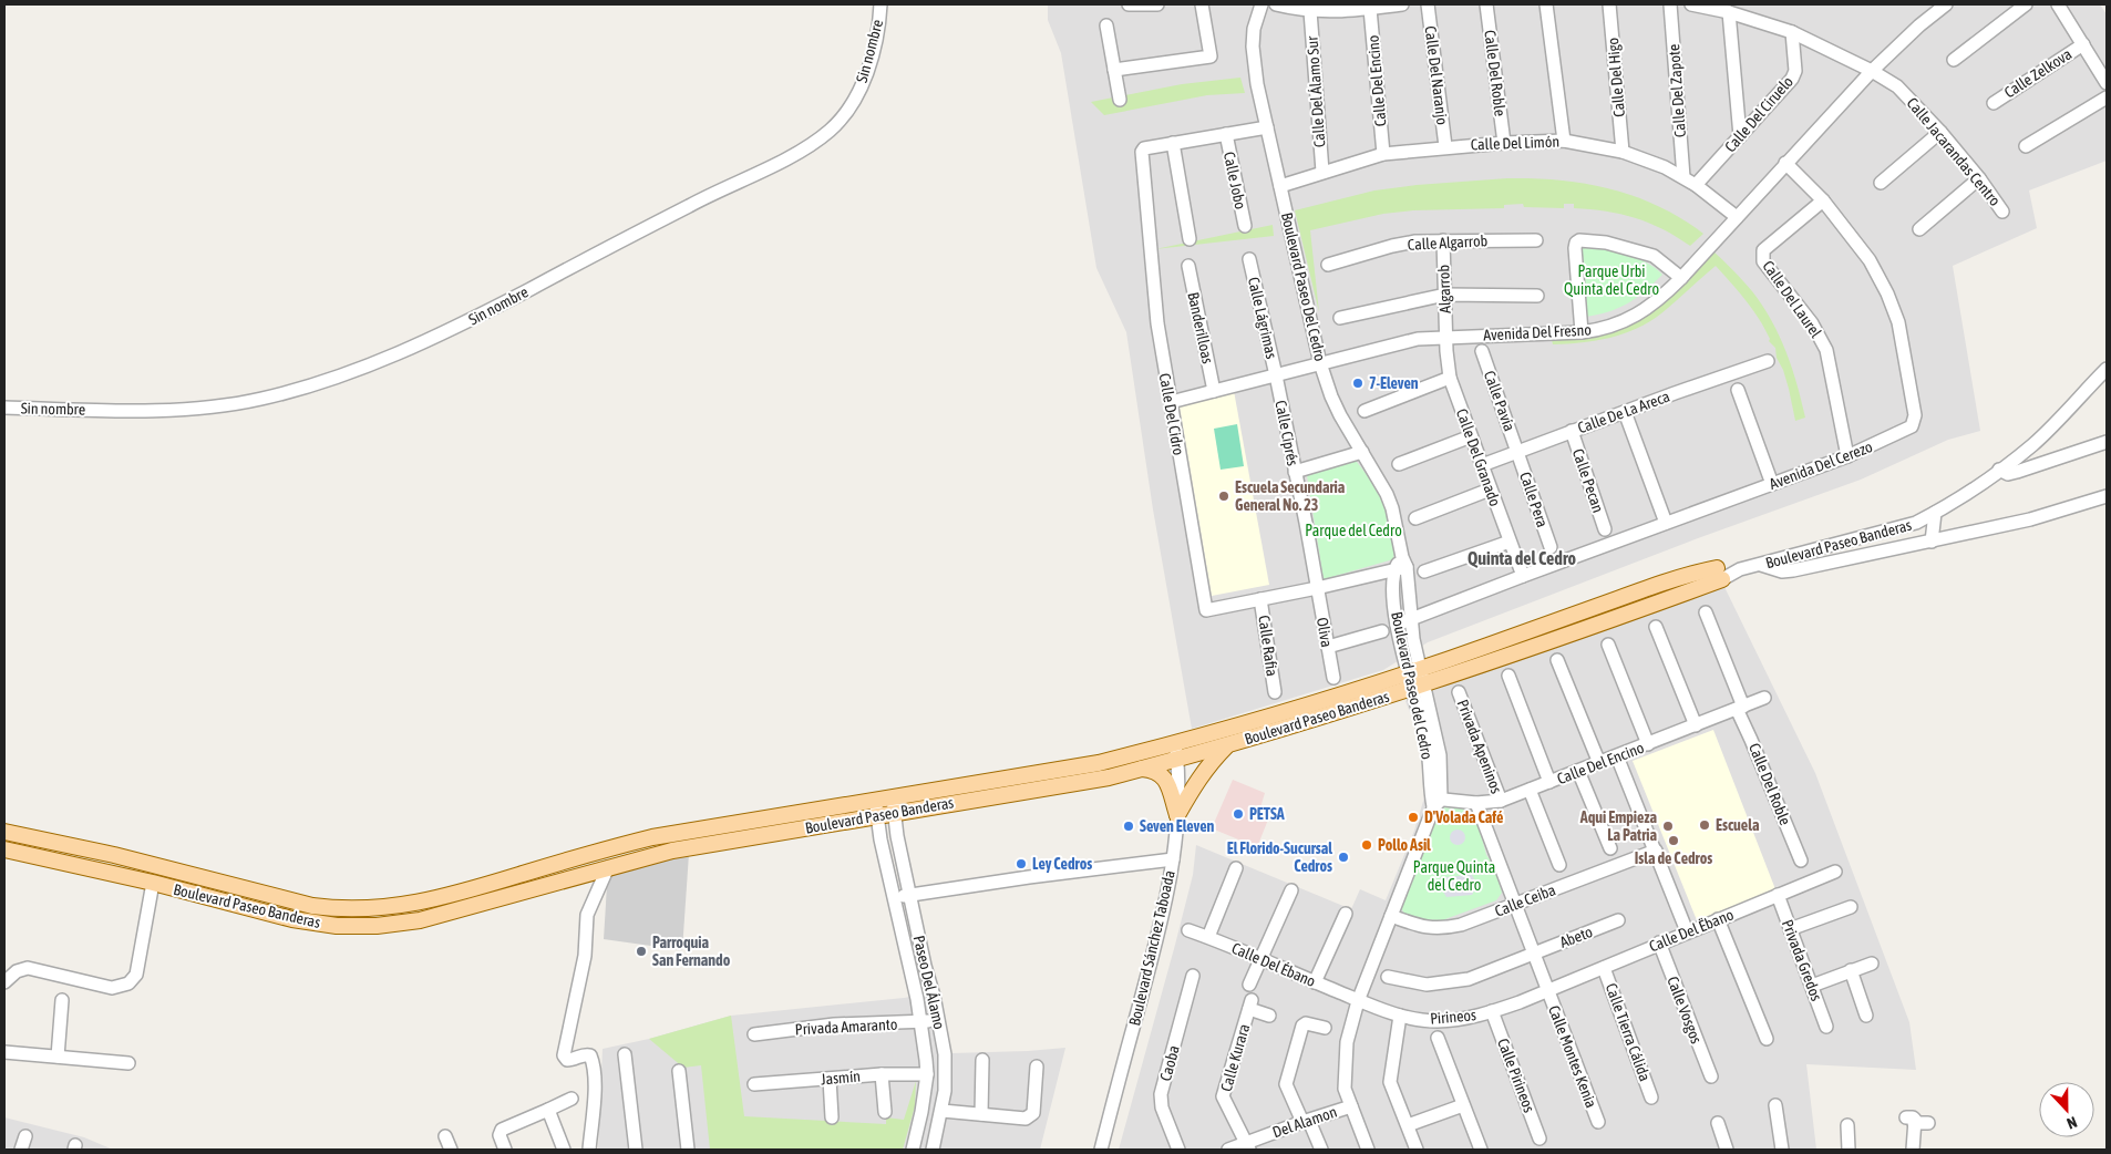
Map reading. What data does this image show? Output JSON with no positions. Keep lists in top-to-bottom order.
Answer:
{
  "streets": {
    "main road": ["Boulevard Paseo Banderas"],
    "street": [
      "Sin nombre",
      "Calle Del Roble",
      "Calle Zelkova",
      "Calle Del Naranjo",
      "Calle Del Higo",
      "Calle Del Encino",
      "Calle Del Zapote",
      "Calle Del Álamo Sur",
      "Calle Del Ciruelo",
      "Calle Del Limón",
      "Calle Jacarandas Centro",
      "Calle Jobo",
      "Calle Algarrob",
      "Boulevard Paseo Del Cedro",
      "Algarrob",
      "Calle Del Laurel",
      "Calle Lágrimas",
      "Banderilloas",
      "Avenida Del Fresno",
      "Calle Pavía",
      "Calle De La Areca",
      "Calle Del Cidro",
      "Calle Ciprés",
      "Calle Del Granado",
      "Avenida Del Cerezo",
      "Calle Pecan",
      "Calle Pera",
      "Oliva",
      "Calle Rafia",
      "Boulevard Paseo del Cedro",
      "Privada Apeninos",
      "Calle Ceiba",
      "Calle Del Ëbano",
      "Abeto",
      "Boulevard Sánchez Taboada",
      "Privada Gredos",
      "Calle Del Ébano",
      "Paseo Del Álamo",
      "Calle Vosgos",
      "Pirineos",
      "Privada Amaranto",
      "Calle Tierra Cálida",
      "Calle Montes Kenia",
      "Calle Kurara",
      "Caoba",
      "Calle Pirineos",
      "Jasmín",
      "Del Alamon"
    ]
  },
  "crossings": [
    ["Calle Del Roble", "Calle Del Encino"],
    ["Calle Del Roble", "Calle Del Limón"],
    ["Calle Del Naranjo", "Calle Del Limón"],
    ["Calle Del Higo", "Calle Del Limón"],
    ["Calle Del Encino", "Calle Del Limón"],
    ["Calle Del Encino", "Boulevard Paseo del Cedro"],
    ["Calle Del Encino", "Privada Apeninos"],
    ["Calle Del Encino", "Calle Montes Kenia"],
    ["Calle Del Zapote", "Calle Del Limón"],
    ["Calle Del Álamo Sur", "Calle Del Limón"],
    ["Calle Del Ciruelo", "Calle Del Limón"],
    ["Calle Del Ciruelo", "Calle Jacarandas Centro"],
    ["Calle Del Limón", "Boulevard Paseo Del Cedro"],
    ["Calle Del Limón", "Avenida Del Fresno"],
    ["Calle Jacarandas Centro", "Avenida Del Fresno"],
    ["Calle Jobo", "Calle Del Cidro"],
    ["Calle Algarrob", "Algarrob"],
    ["Boulevard Paseo Del Cedro", "Avenida Del Fresno"],
    ["Boulevard Paseo Del Cedro", "Calle Del Cidro"],
    ["Boulevard Paseo Del Cedro", "Boulevard Paseo del Cedro"],
    ["Algarrob", "Avenida Del Fresno"],
    ["Algarrob", "Calle Del Granado"],
    ["Calle Del Laurel", "Avenida Del Cerezo"],
    ["Calle Lágrimas", "Avenida Del Fresno"],
    ["Calle Lágrimas", "Calle Ciprés"],
    ["Banderilloas", "Avenida Del Fresno"],
    ["Avenida Del Fresno", "Calle Del Cidro"],
    ["Avenida Del Fresno", "Calle Ciprés"],
    ["Avenida Del Fresno", "Calle Del Granado"],
    ["Avenida Del Fresno", "Avenida Del Cerezo"],
    ["Calle Pavía", "Calle De La Areca"],
    ["Calle Pavía", "Calle Pera"],
    ["Calle De La Areca", "Calle Del Granado"],
    ["Calle De La Areca", "Calle Pecan"],
    ["Calle De La Areca", "Calle Pera"],
    ["Calle Del Cidro", "Calle Ciprés"],
    ["Calle Del Cidro", "Oliva"],
    ["Calle Del Cidro", "Calle Rafia"],
    ["Calle Del Cidro", "Boulevard Paseo del Cedro"],
    ["Calle Ciprés", "Oliva"],
    ["Calle Del Granado", "Avenida Del Cerezo"],
    ["Avenida Del Cerezo", "Boulevard Paseo del Cedro"],
    ["Boulevard Paseo Banderas", "Boulevard Paseo del Cedro"],
    ["Boulevard Paseo Banderas", "Boulevard Sánchez Taboada"],
    ["Boulevard Paseo Banderas", "Paseo Del Álamo"],
    ["Boulevard Paseo del Cedro", "Calle Ceiba"],
    ["Boulevard Paseo del Cedro", "Calle Del Ébano"],
    ["Boulevard Paseo del Cedro", "Pirineos"],
    ["Boulevard Paseo del Cedro", "Del Alamon"],
    ["Calle Ceiba", "Calle Montes Kenia"],
    ["Calle Del Ëbano", "Privada Gredos"],
    ["Calle Del Ëbano", "Calle Vosgos"],
    ["Calle Del Ëbano", "Pirineos"],
    ["Calle Del Ëbano", "Calle Tierra Cálida"],
    ["Calle Del Ëbano", "Calle Montes Kenia"],
    ["Abeto", "Calle Montes Kenia"],
    ["Calle Del Ébano", "Pirineos"],
    ["Paseo Del Álamo", "Privada Amaranto"],
    ["Paseo Del Álamo", "Jasmín"],
    ["Pirineos", "Calle Montes Kenia"],
    ["Pirineos", "Calle Pirineos"],
    ["Calle Kurara", "Del Alamon"]
  ],
  "districts": ["Quinta del Cedro"],
  "parks": ["Parque Urbi Quinta del Cedro", "Parque del Cedro", "Parque Quinta del Cedro"],
  "places": [
    "7-Eleven",
    "Escuela Secundaria General No. 23",
    "PETSA",
    "D'Volada Café",
    "Escuela",
    "Seven Eleven",
    "Aqui Empieza La Patria",
    "Isla de Cedros",
    "Pollo Asil",
    "El Florido-Sucursal Cedros",
    "Ley Cedros",
    "Parroquia San Fernando"
  ],
  "north": "bottom"
}
